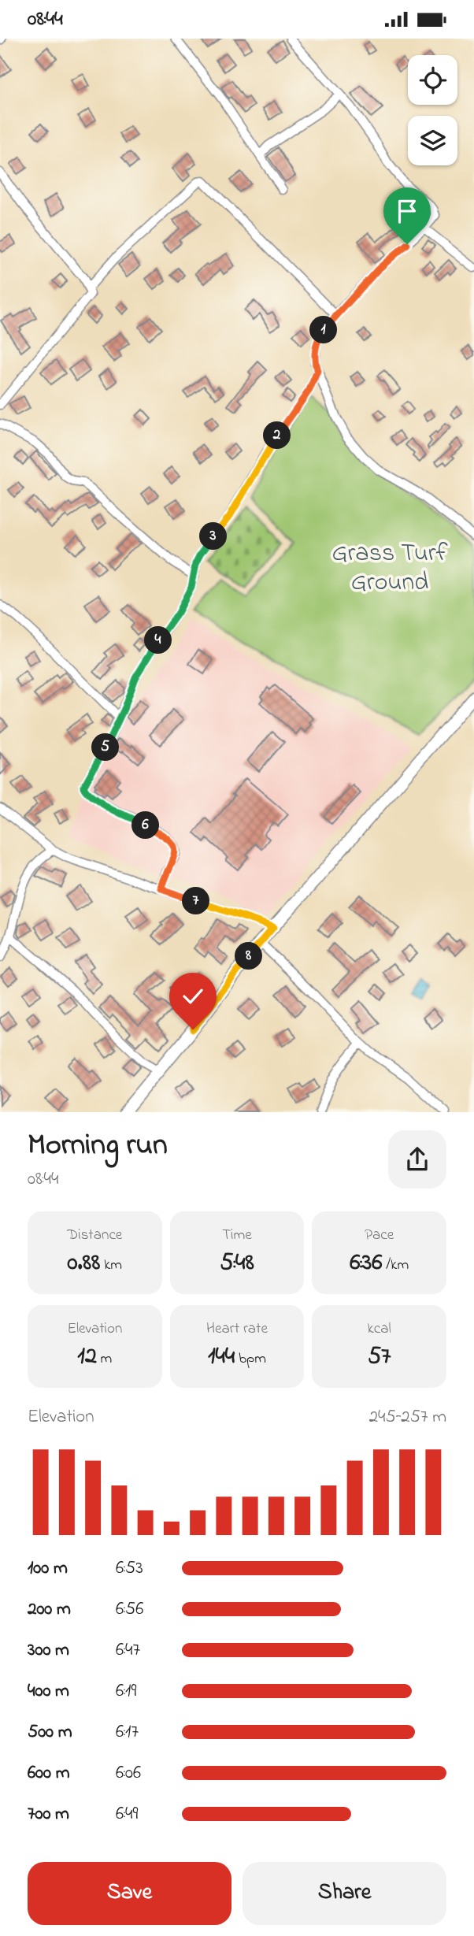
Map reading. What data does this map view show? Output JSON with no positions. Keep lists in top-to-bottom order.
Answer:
{
  "parks": ["Grass Turf Ground"],
  "page": {
    "status": "08:44",
    "pins": [
      "1",
      "2",
      "3",
      "4",
      "5",
      "6",
      "7",
      "8"
    ],
    "heading": ["Morning run", "08:44"],
    "stats": [
      ["Distance", "0.88 km"],
      ["Time", "5:48"],
      ["Pace", "6:36 /km"],
      ["Elevation", "12 m"],
      ["Heart rate", "144 bpm"],
      ["kcal", "57"]
    ],
    "chart": ["Elevation", "245–257 m"],
    "list": [
      {
        "name": "100 m",
        "note": "6:53"
      },
      {
        "name": "200 m",
        "note": "6:56"
      },
      {
        "name": "300 m",
        "note": "6:47"
      },
      {
        "name": "400 m",
        "note": "6:19"
      },
      {
        "name": "500 m",
        "note": "6:17"
      },
      {
        "name": "600 m",
        "note": "6:06"
      },
      {
        "name": "700 m",
        "note": "6:49"
      }
    ],
    "buttons": ["Save", "Share"]
  }
}
